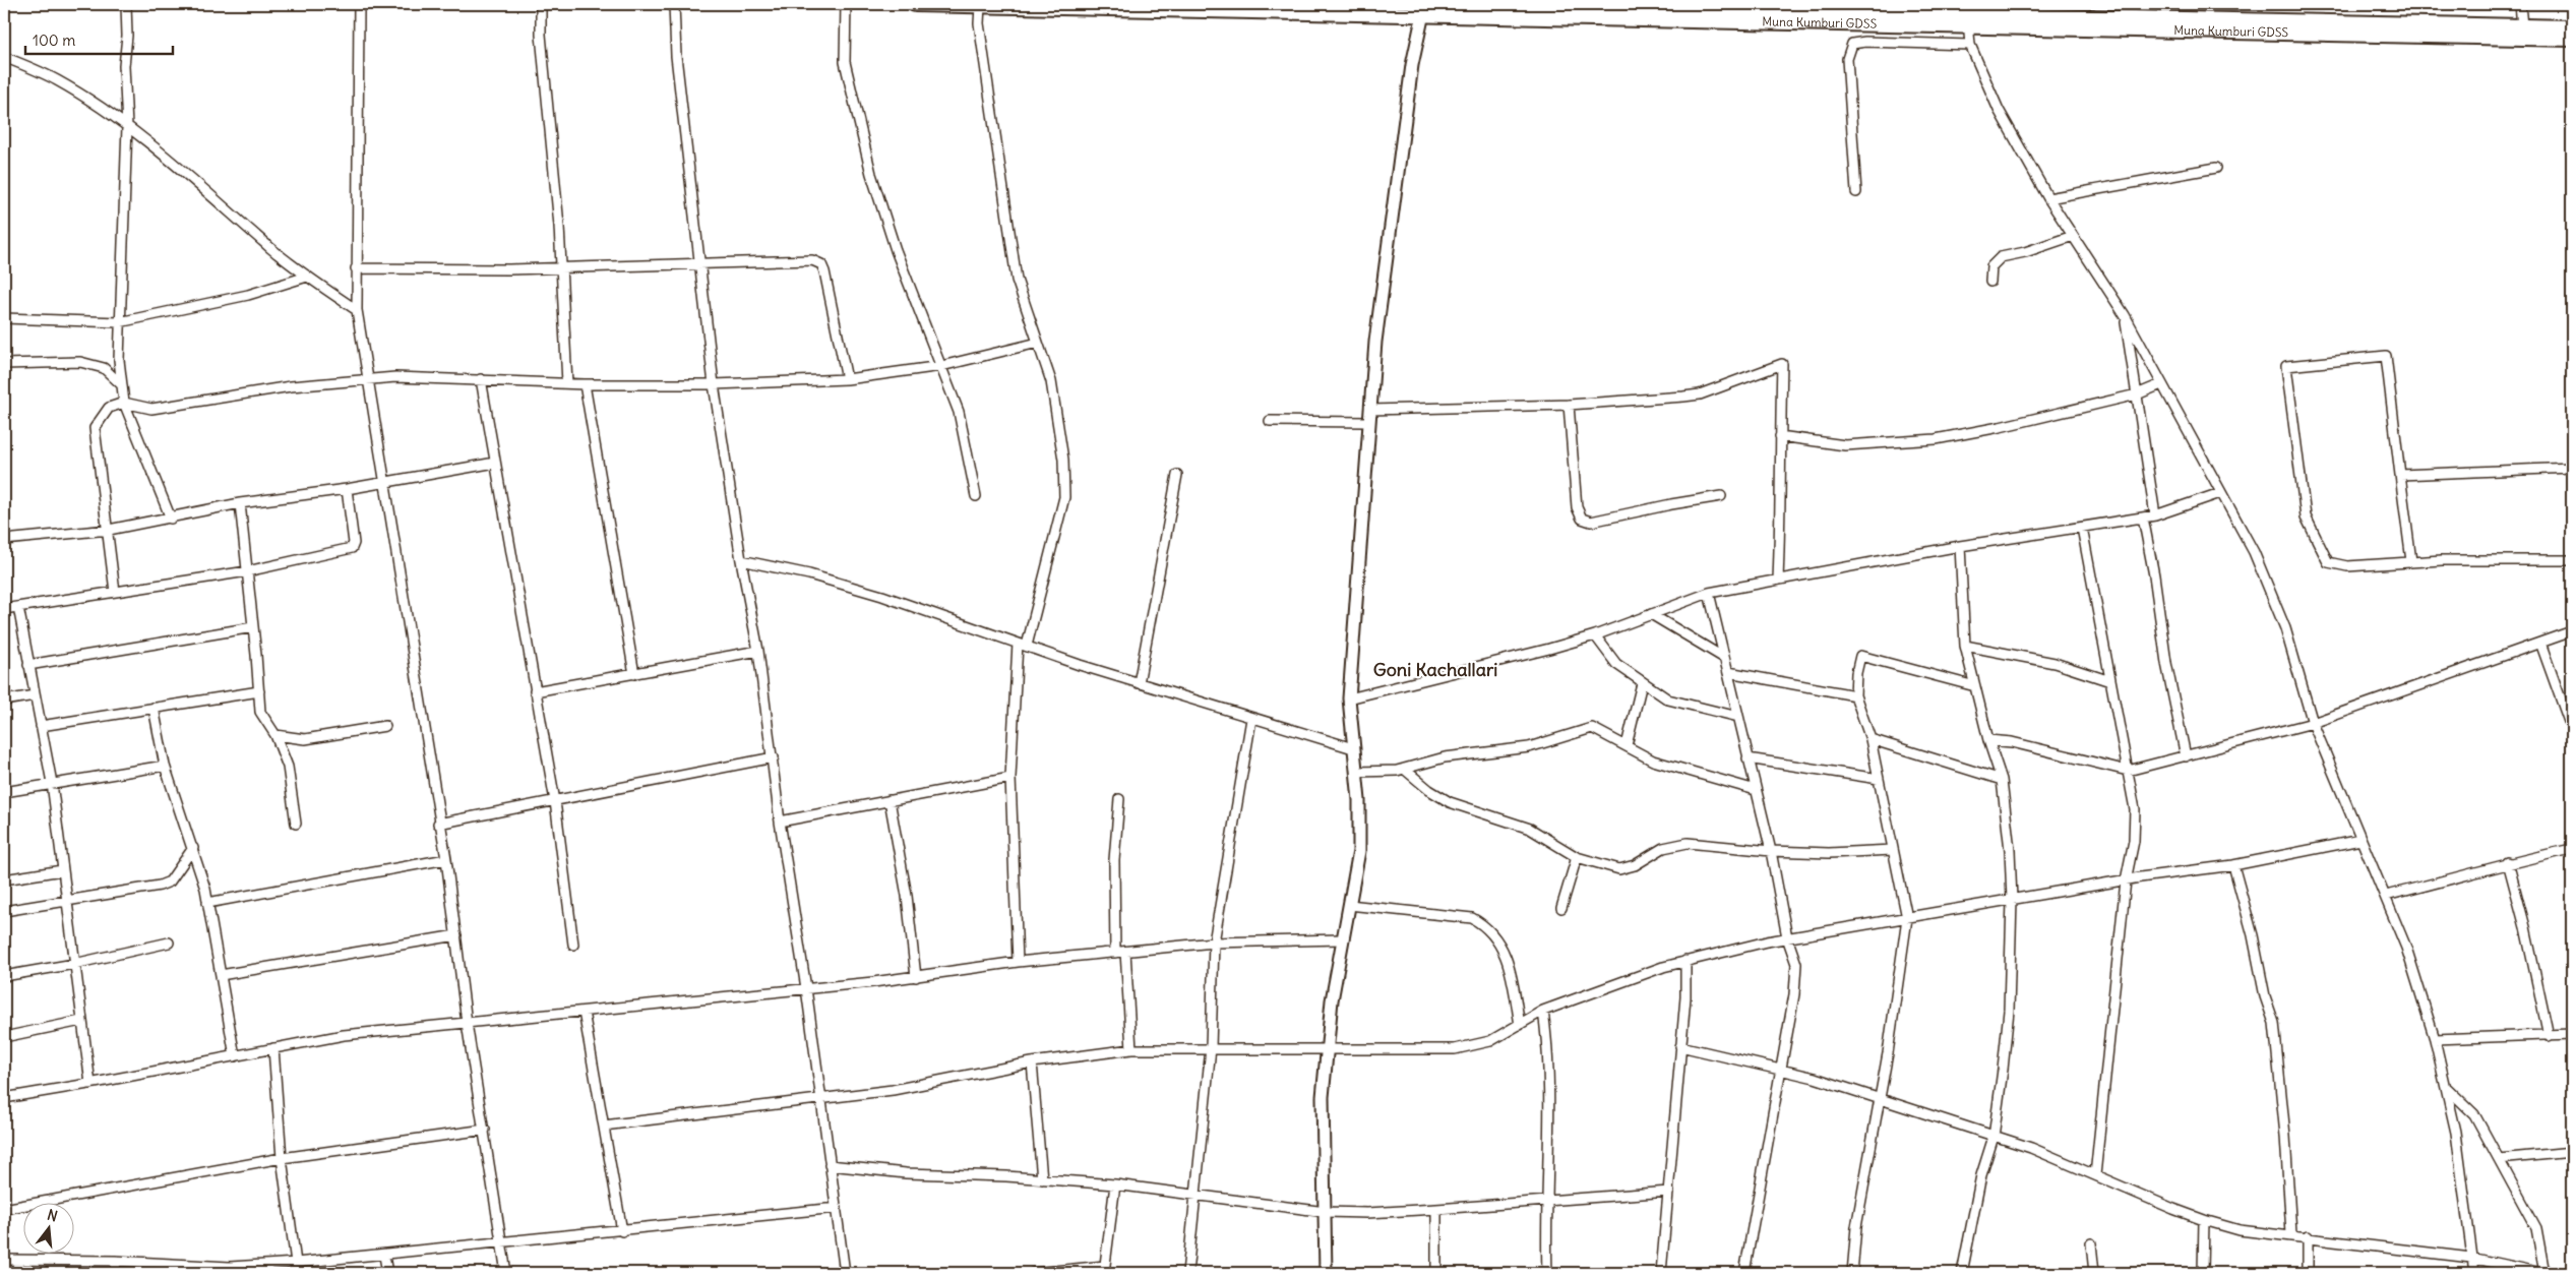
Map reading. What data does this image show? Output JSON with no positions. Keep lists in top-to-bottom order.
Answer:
{
  "streets": {
    "highway": ["Muna Kumburi GDSS"]
  },
  "districts": ["Goni Kachallari"],
  "scale_bar": "100 m",
  "north": "top"
}
